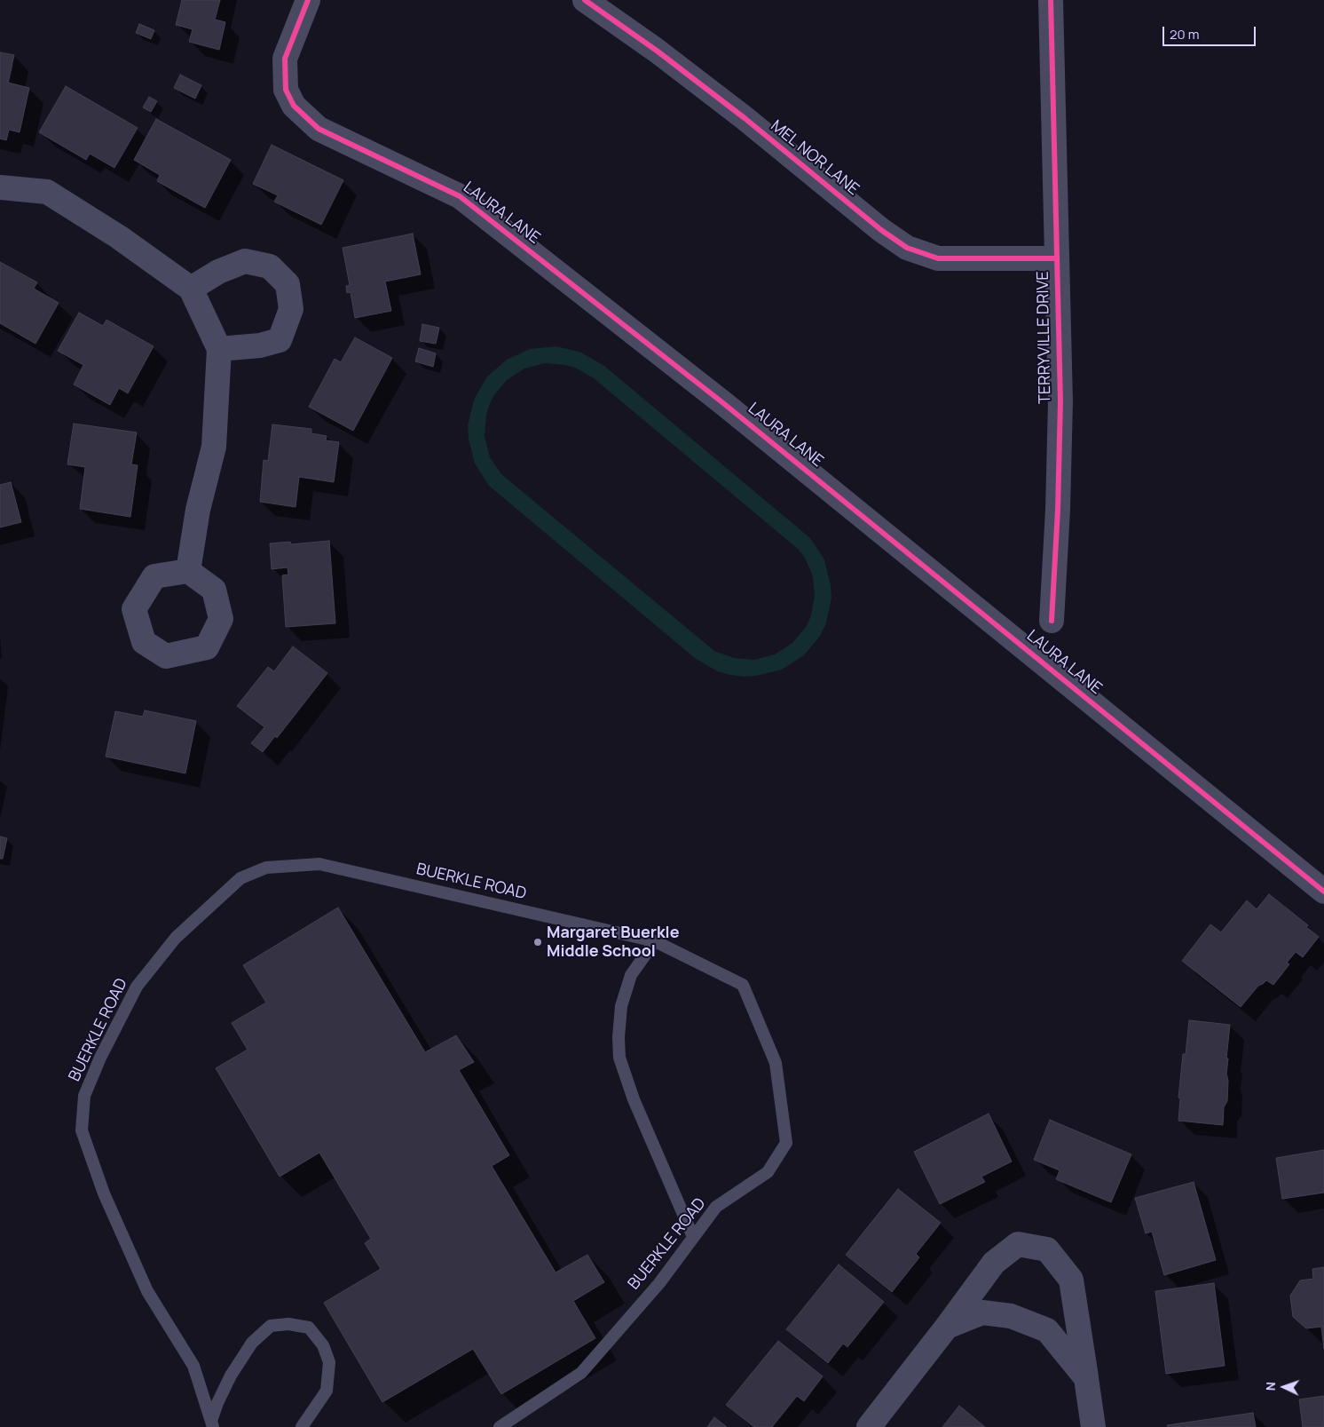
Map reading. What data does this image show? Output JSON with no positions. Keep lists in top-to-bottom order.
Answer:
{
  "streets": {
    "street": ["MEL NOR LANE", "LAURA LANE", "TERRYVILLE DRIVE"],
    "lane": ["BUERKLE ROAD"]
  },
  "crossings": [
    ["MEL NOR LANE", "TERRYVILLE DRIVE"]
  ],
  "places": ["Margaret Buerkle Middle School"],
  "scale_bar": "20 m",
  "north": "left"
}
